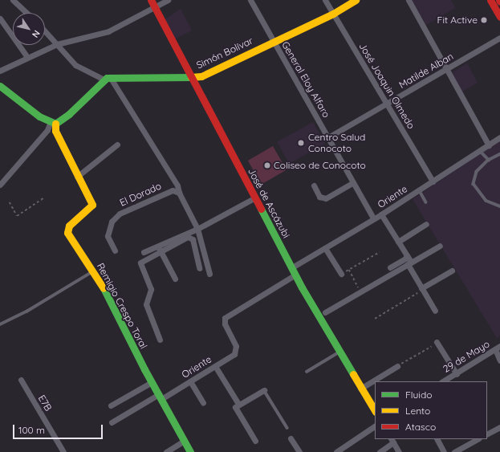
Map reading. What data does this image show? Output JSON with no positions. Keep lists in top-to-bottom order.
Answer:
{
  "streets": {
    "street": [
      "Simón Bolívar",
      "Matilde Alban",
      "General Eloy Alfaro",
      "José Joaquin Olmedo",
      "El Dorado",
      "Oriente",
      "José de Ascázubi",
      "Remigio Crespo Toral",
      "29 de Mayo",
      "E7B"
    ]
  },
  "crossings": [
    ["Simón Bolívar", "General Eloy Alfaro"],
    ["Simón Bolívar", "José Joaquin Olmedo"],
    ["Simón Bolívar", "José de Ascázubi"],
    ["Matilde Alban", "General Eloy Alfaro"],
    ["Matilde Alban", "José Joaquin Olmedo"],
    ["General Eloy Alfaro", "Oriente"],
    ["José Joaquin Olmedo", "Oriente"],
    ["Oriente", "José de Ascázubi"],
    ["Oriente", "Remigio Crespo Toral"]
  ],
  "places": ["Fit Active", "Centro Salud Conocoto", "Coliseo de Conocoto"],
  "legend": ["Fluido", "Lento", "Atasco"],
  "scale_bar": "100 m",
  "north": "bottom right"
}
